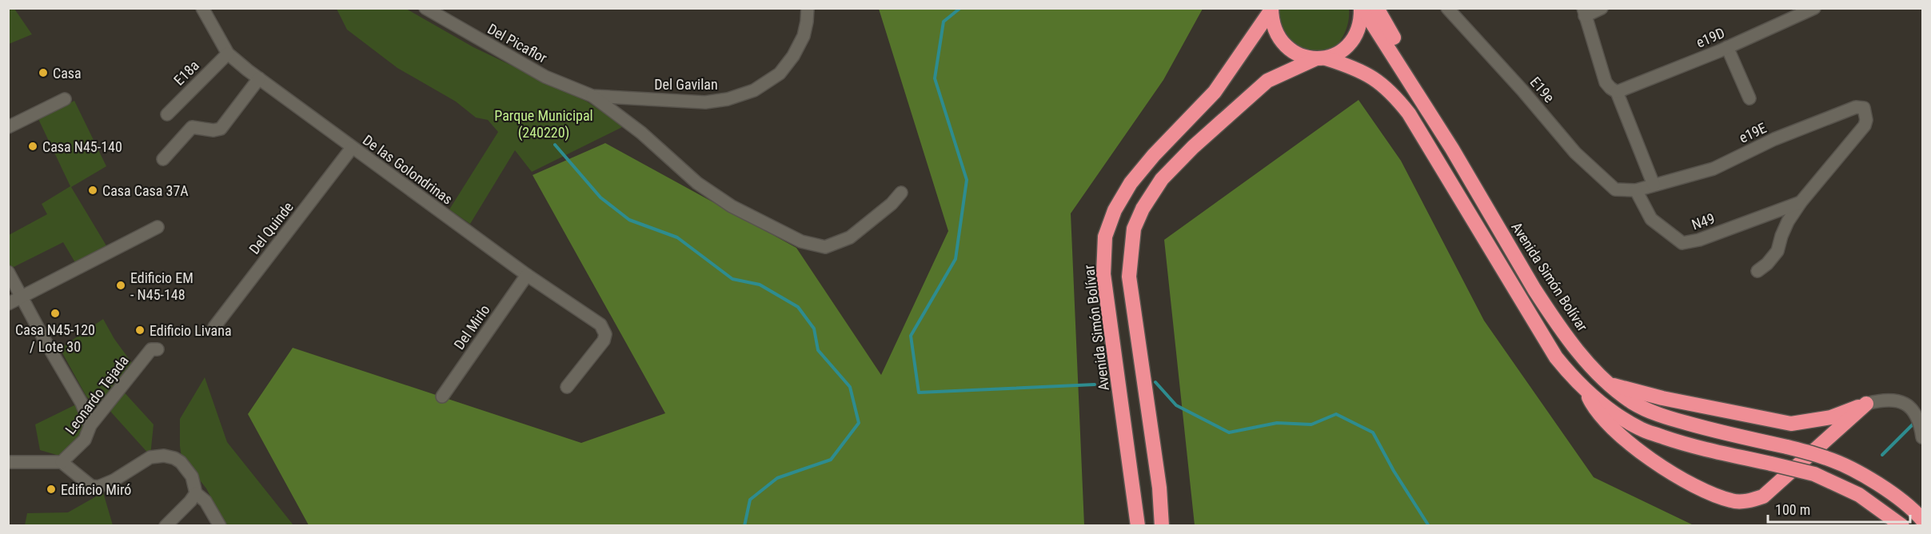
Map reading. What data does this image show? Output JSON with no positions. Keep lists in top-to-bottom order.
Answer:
{
  "streets": {
    "highway": ["Avenida Simón Bolívar"],
    "street": [
      "e19D",
      "Del Picaflor",
      "E18a",
      "Del Gavilan",
      "E19e",
      "e19E",
      "De las Golondrinas",
      "N49",
      "Del Quinde",
      "Del Mirlo",
      "Leonardo Tejada"
    ]
  },
  "crossings": [
    ["Del Picaflor", "Del Gavilan"],
    ["E18a", "De las Golondrinas"],
    ["E19e", "e19E"],
    ["e19E", "N49"],
    ["De las Golondrinas", "Del Quinde"],
    ["De las Golondrinas", "Del Mirlo"]
  ],
  "parks": ["Parque Municipal (240220)"],
  "places": [
    "Casa",
    "Casa N45-140",
    "Casa Casa 37A",
    "Edificio EM - N45-148",
    "Casa N45-120 / Lote 30",
    "Edificio Livana",
    "Edificio Miró"
  ],
  "scale_bar": "100 m"
}
